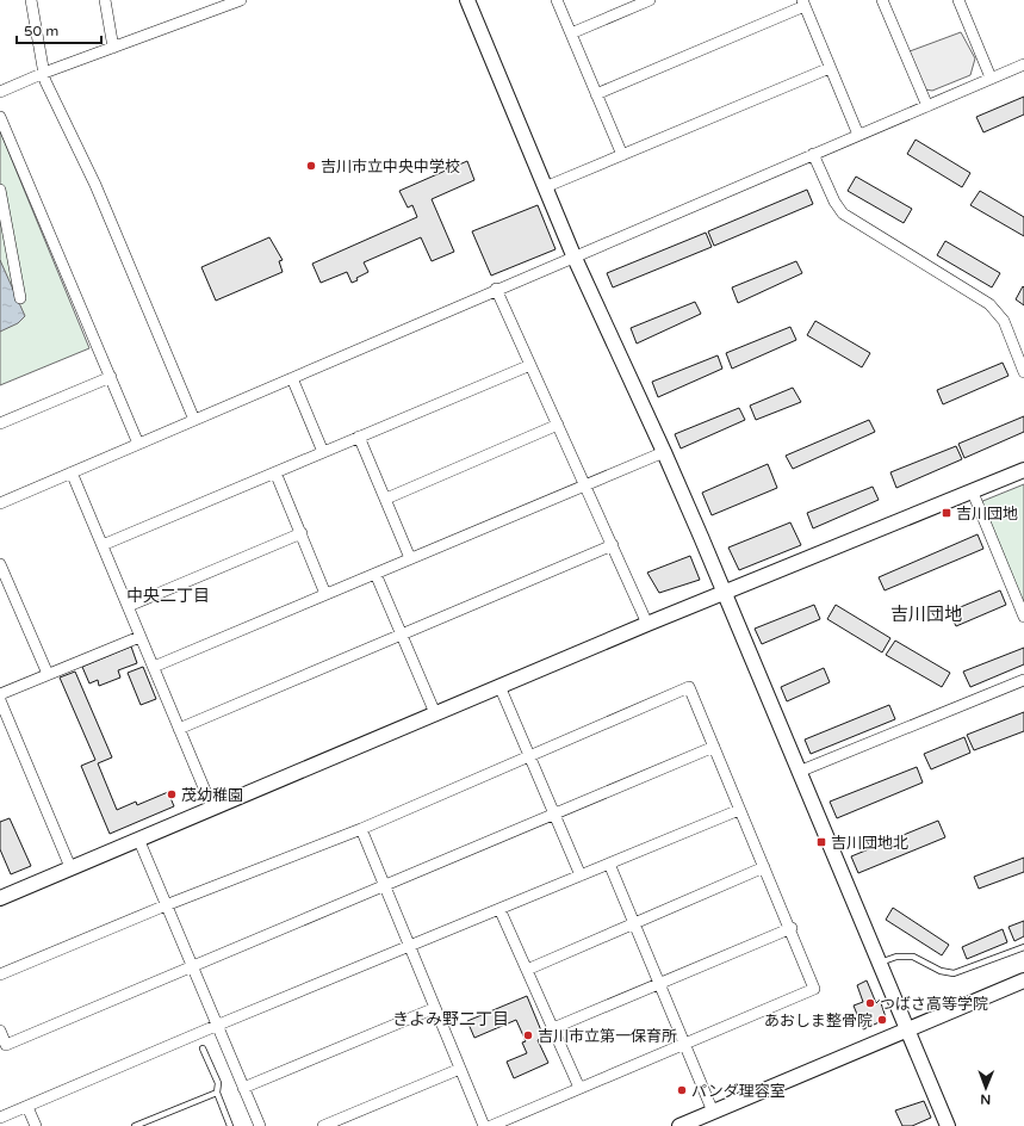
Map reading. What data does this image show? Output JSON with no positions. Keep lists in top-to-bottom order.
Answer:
{
  "districts": ["中央二丁目", "吉川団地", "きよみ野二丁目"],
  "places": {
    "other": [
      "吉川市立中央中学校",
      "茂幼稚園",
      "つばさ高等学院",
      "あおしま整骨院",
      "吉川市立第一保育所",
      "パンダ理容室"
    ],
    "transit": ["吉川団地", "吉川団地北"]
  },
  "scale_bar": "50 m",
  "north": "bottom"
}
